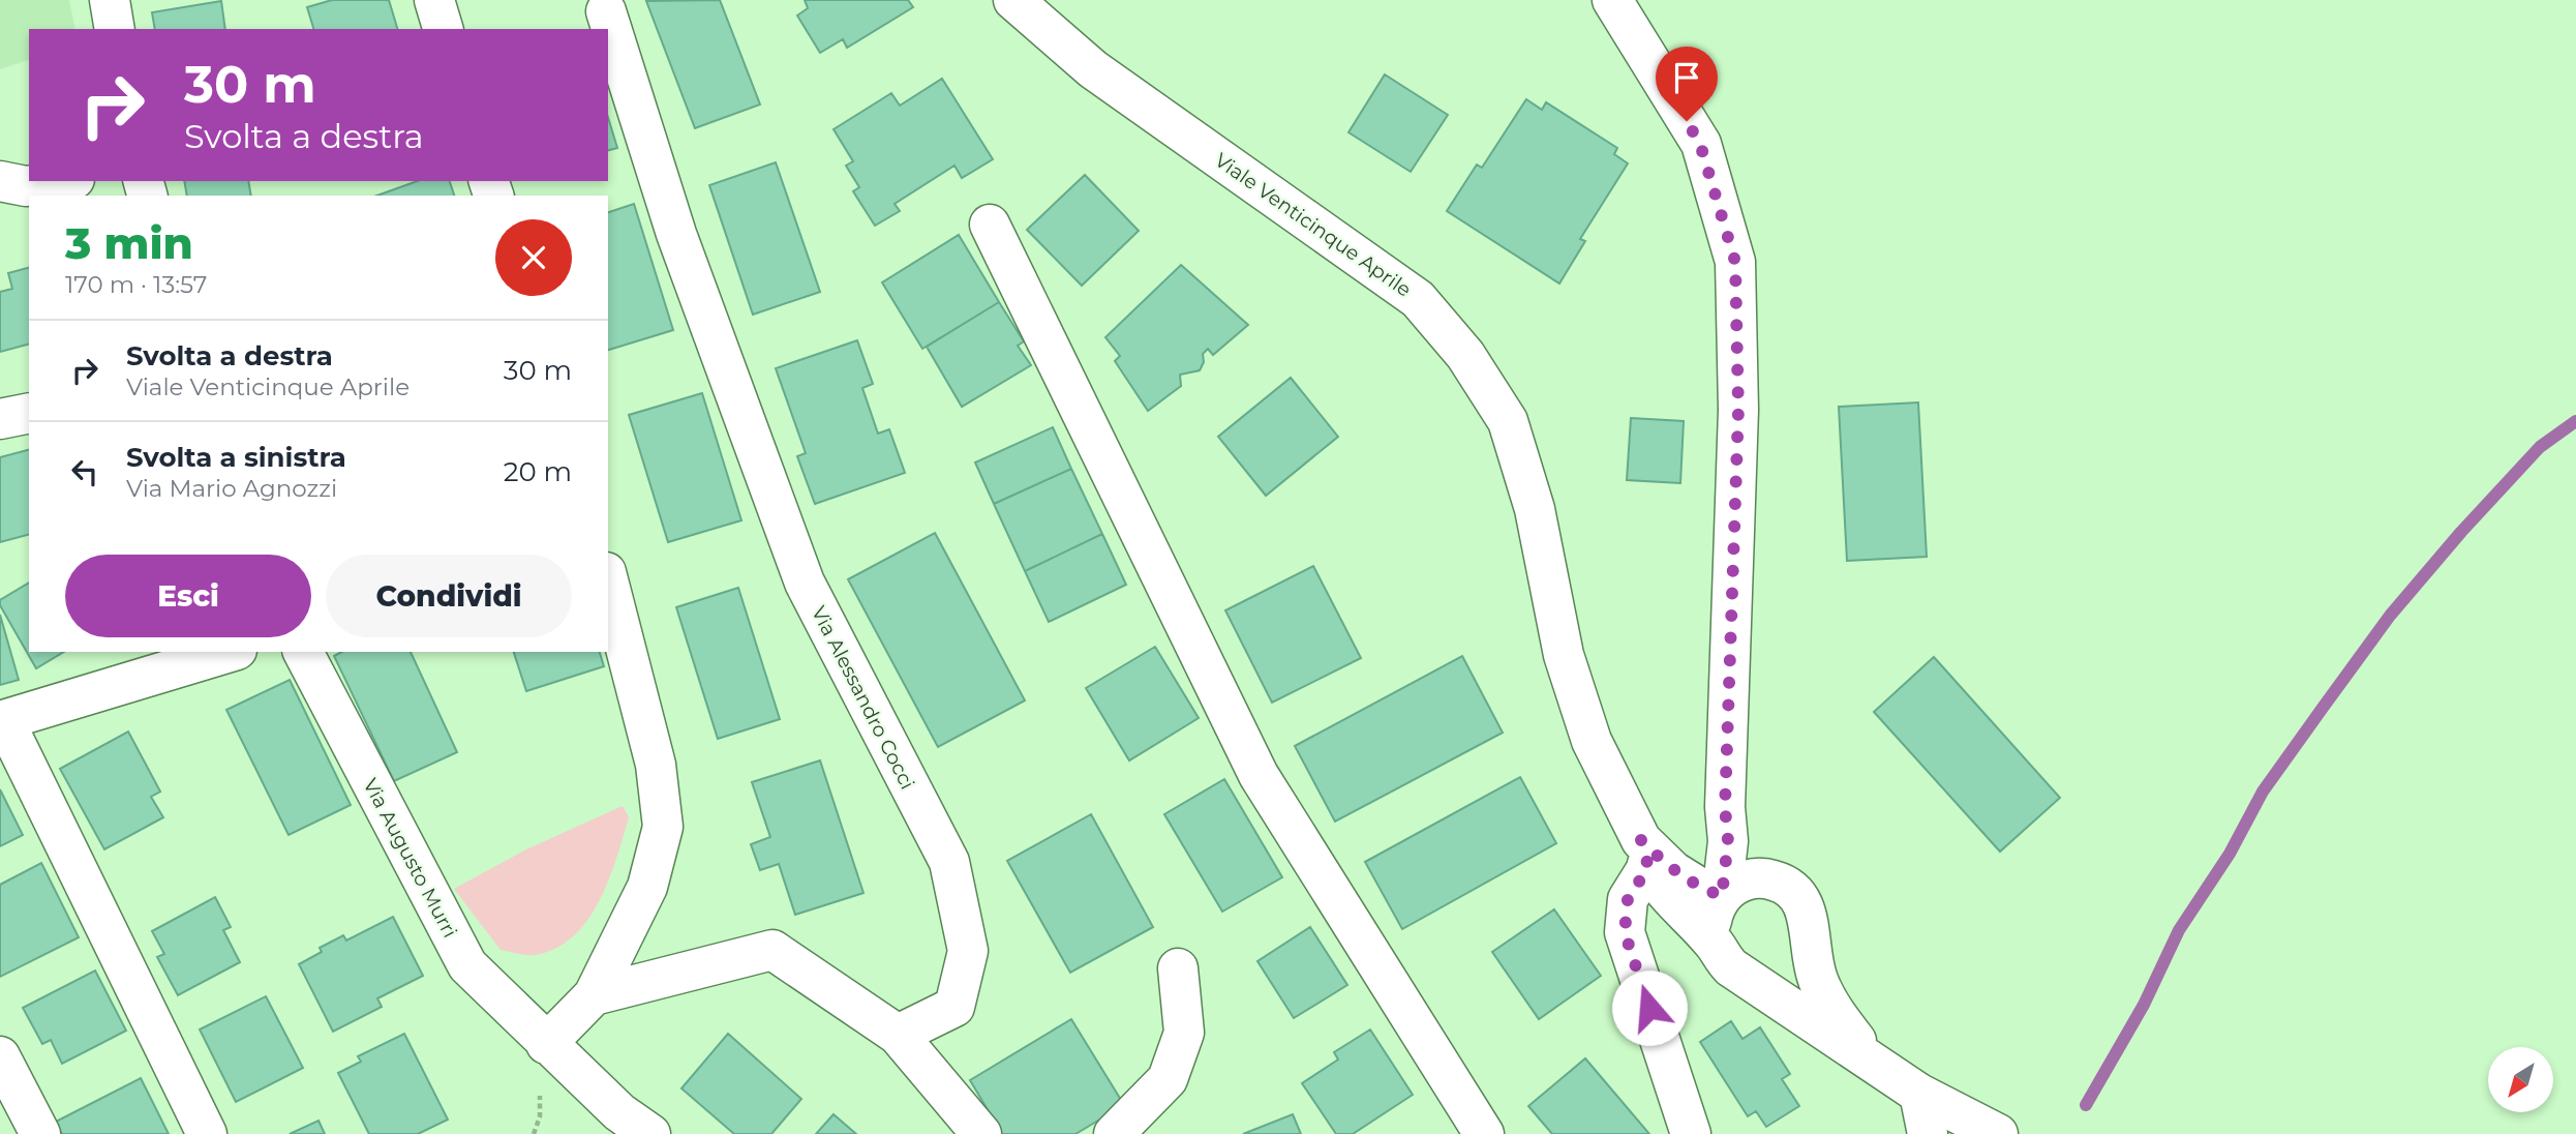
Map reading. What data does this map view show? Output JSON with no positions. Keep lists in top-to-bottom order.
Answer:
{
  "streets": {
    "street": ["Viale Venticinque Aprile", "Via Alessandro Cocci", "Via Augusto Murri"]
  },
  "north": "bottom left",
  "page": {
    "turn": ["30 m", "Svolta a destra"],
    "heading": ["3 min", "170 m · 13:57"],
    "list": [
      {
        "name": "Svolta a destra",
        "note": "Viale Venticinque Aprile",
        "value": "30 m"
      },
      {
        "name": "Svolta a sinistra",
        "note": "Via Mario Agnozzi",
        "value": "20 m"
      }
    ],
    "buttons": ["Esci", "Condividi"]
  }
}
